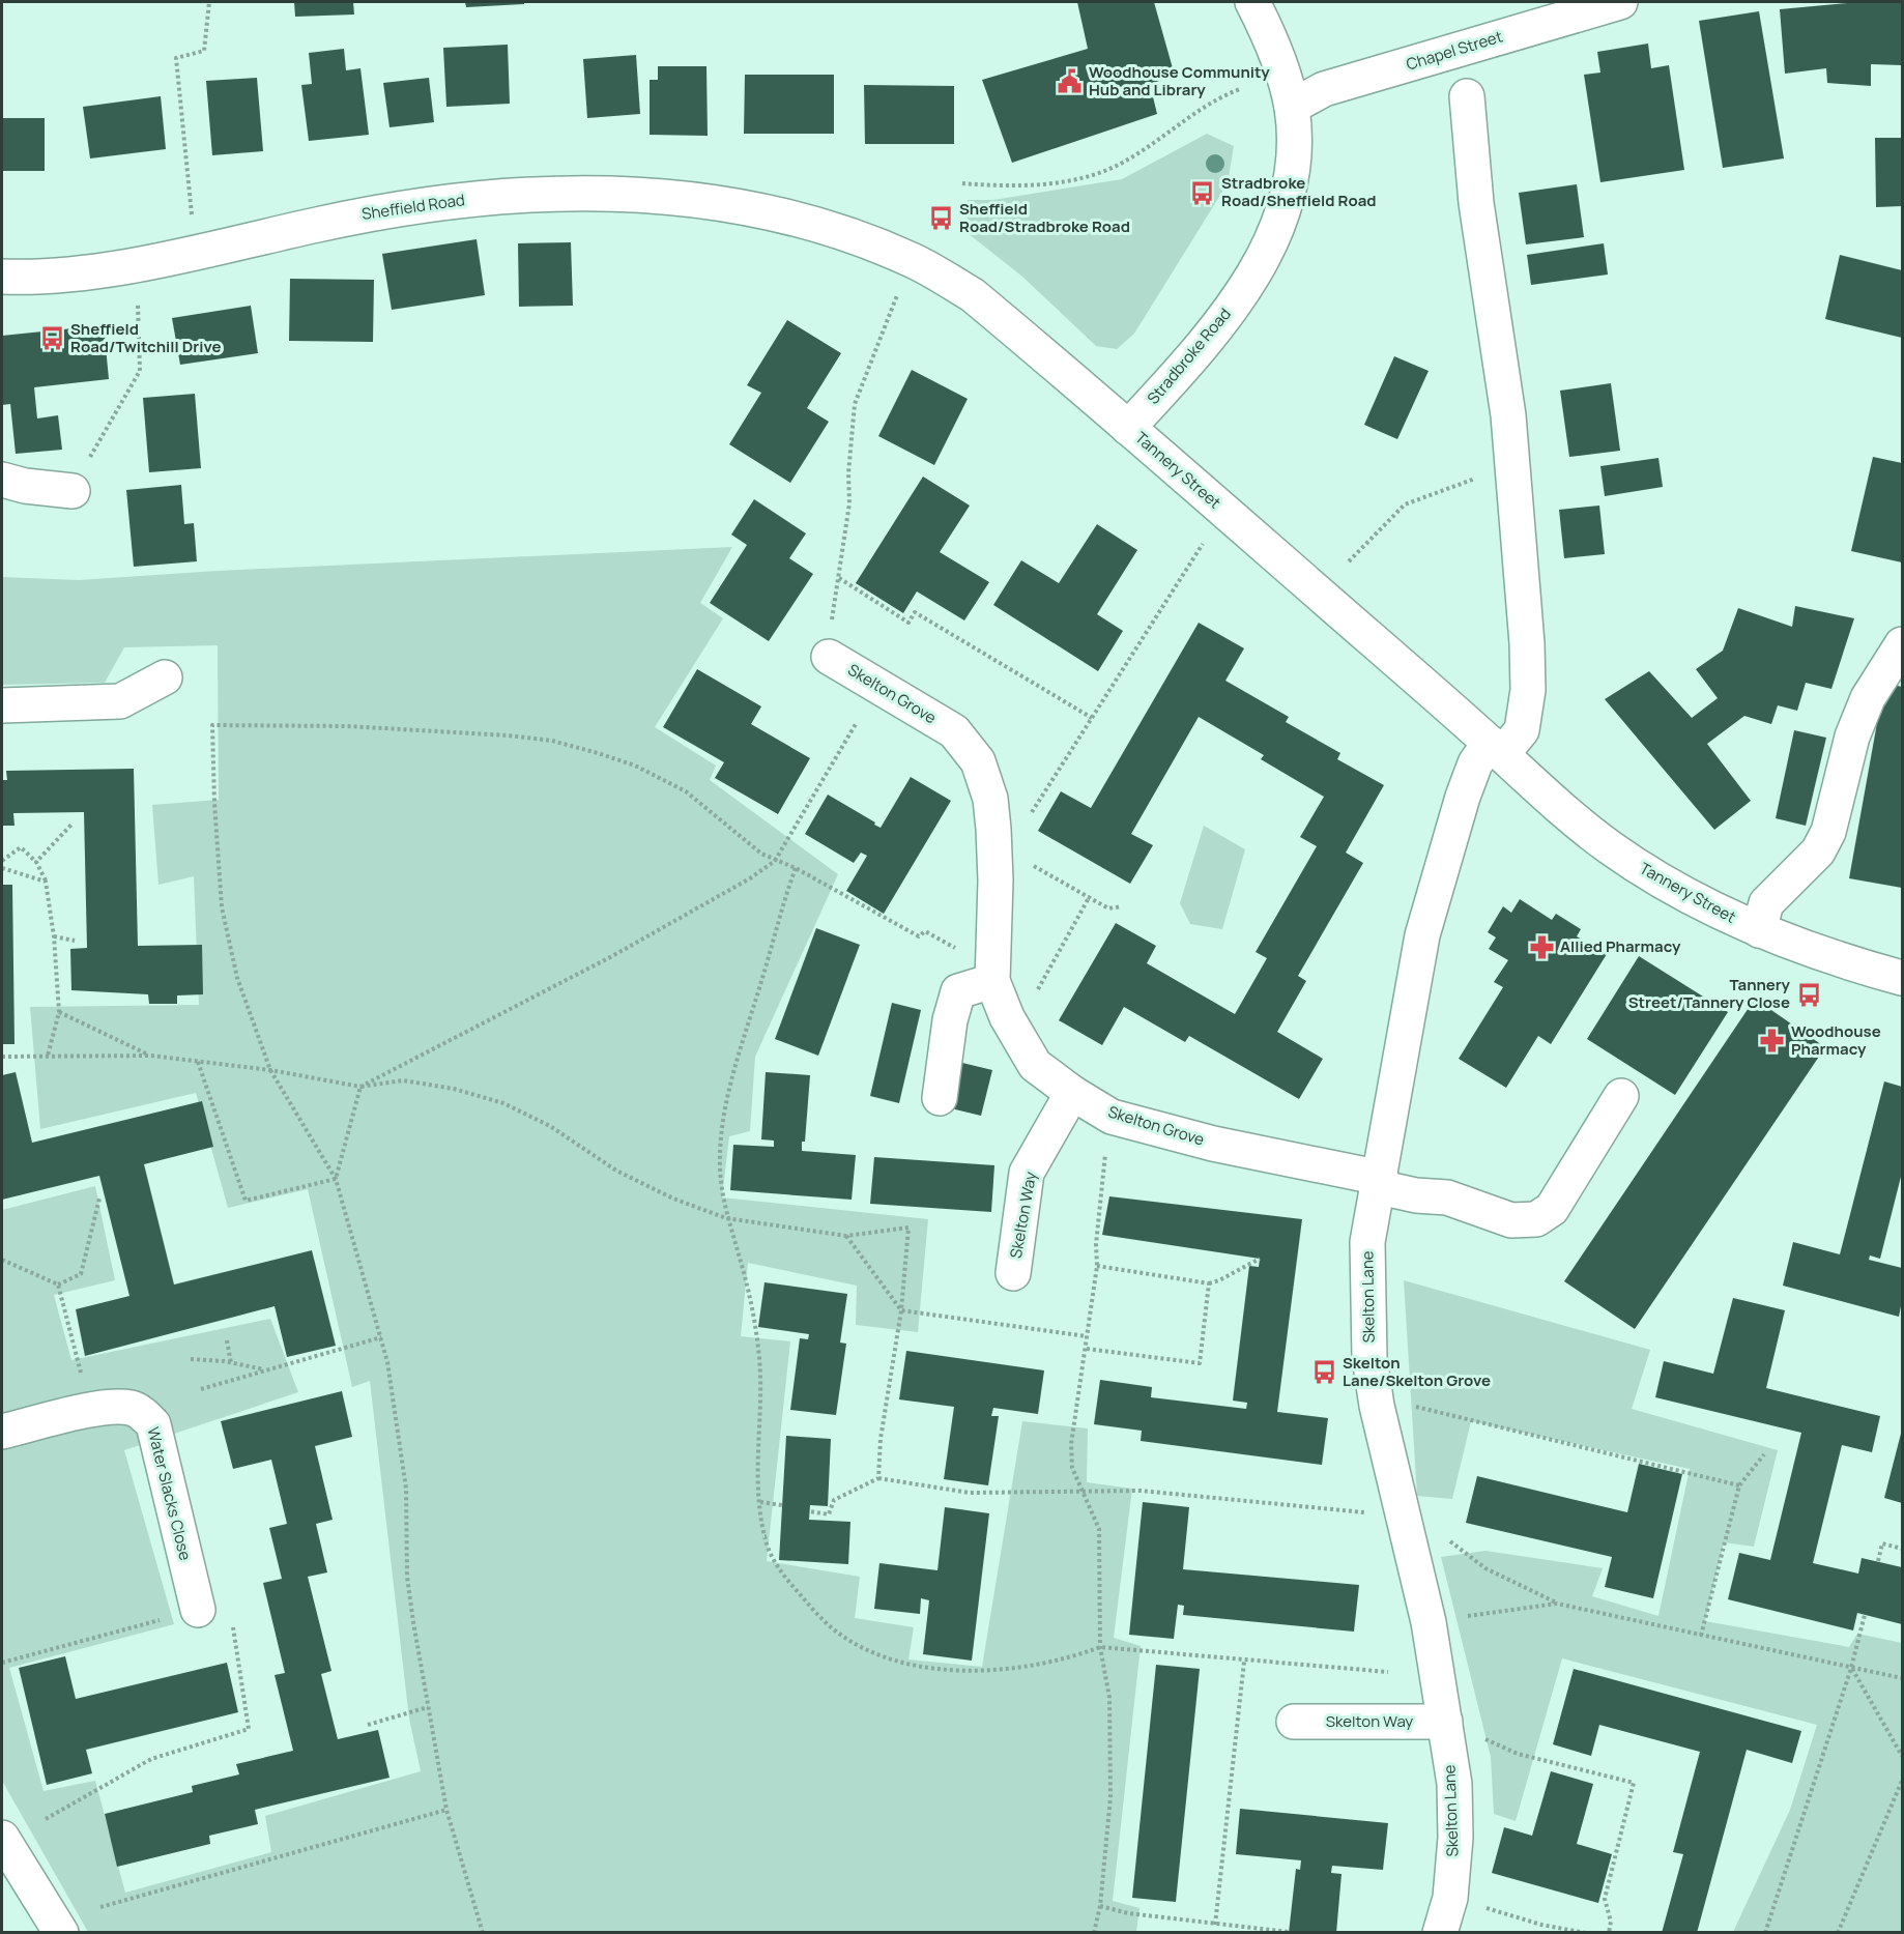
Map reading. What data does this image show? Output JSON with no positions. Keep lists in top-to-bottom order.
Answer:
{
  "streets": {
    "street": [
      "Chapel Street",
      "Sheffield Road",
      "Stradbroke Road",
      "Tannery Street",
      "Skelton Grove",
      "Skelton Way",
      "Skelton Lane",
      "Water Slacks Close"
    ]
  },
  "crossings": [
    ["Chapel Street", "Stradbroke Road"],
    ["Sheffield Road", "Tannery Street"],
    ["Stradbroke Road", "Tannery Street"],
    ["Tannery Street", "Skelton Lane"],
    ["Skelton Grove", "Skelton Way"],
    ["Skelton Grove", "Skelton Lane"],
    ["Skelton Way", "Skelton Lane"]
  ],
  "places": {
    "public building": ["Woodhouse Community Hub and Library"],
    "bus stop": [
      "Stradbroke Road/Sheffield Road",
      "Sheffield Road/Stradbroke Road",
      "Sheffield Road/Twitchill Drive",
      "Tannery Street/Tannery Close",
      "Skelton Lane/Skelton Grove"
    ],
    "pharmacy": ["Allied Pharmacy", "Woodhouse Pharmacy"]
  }
}
